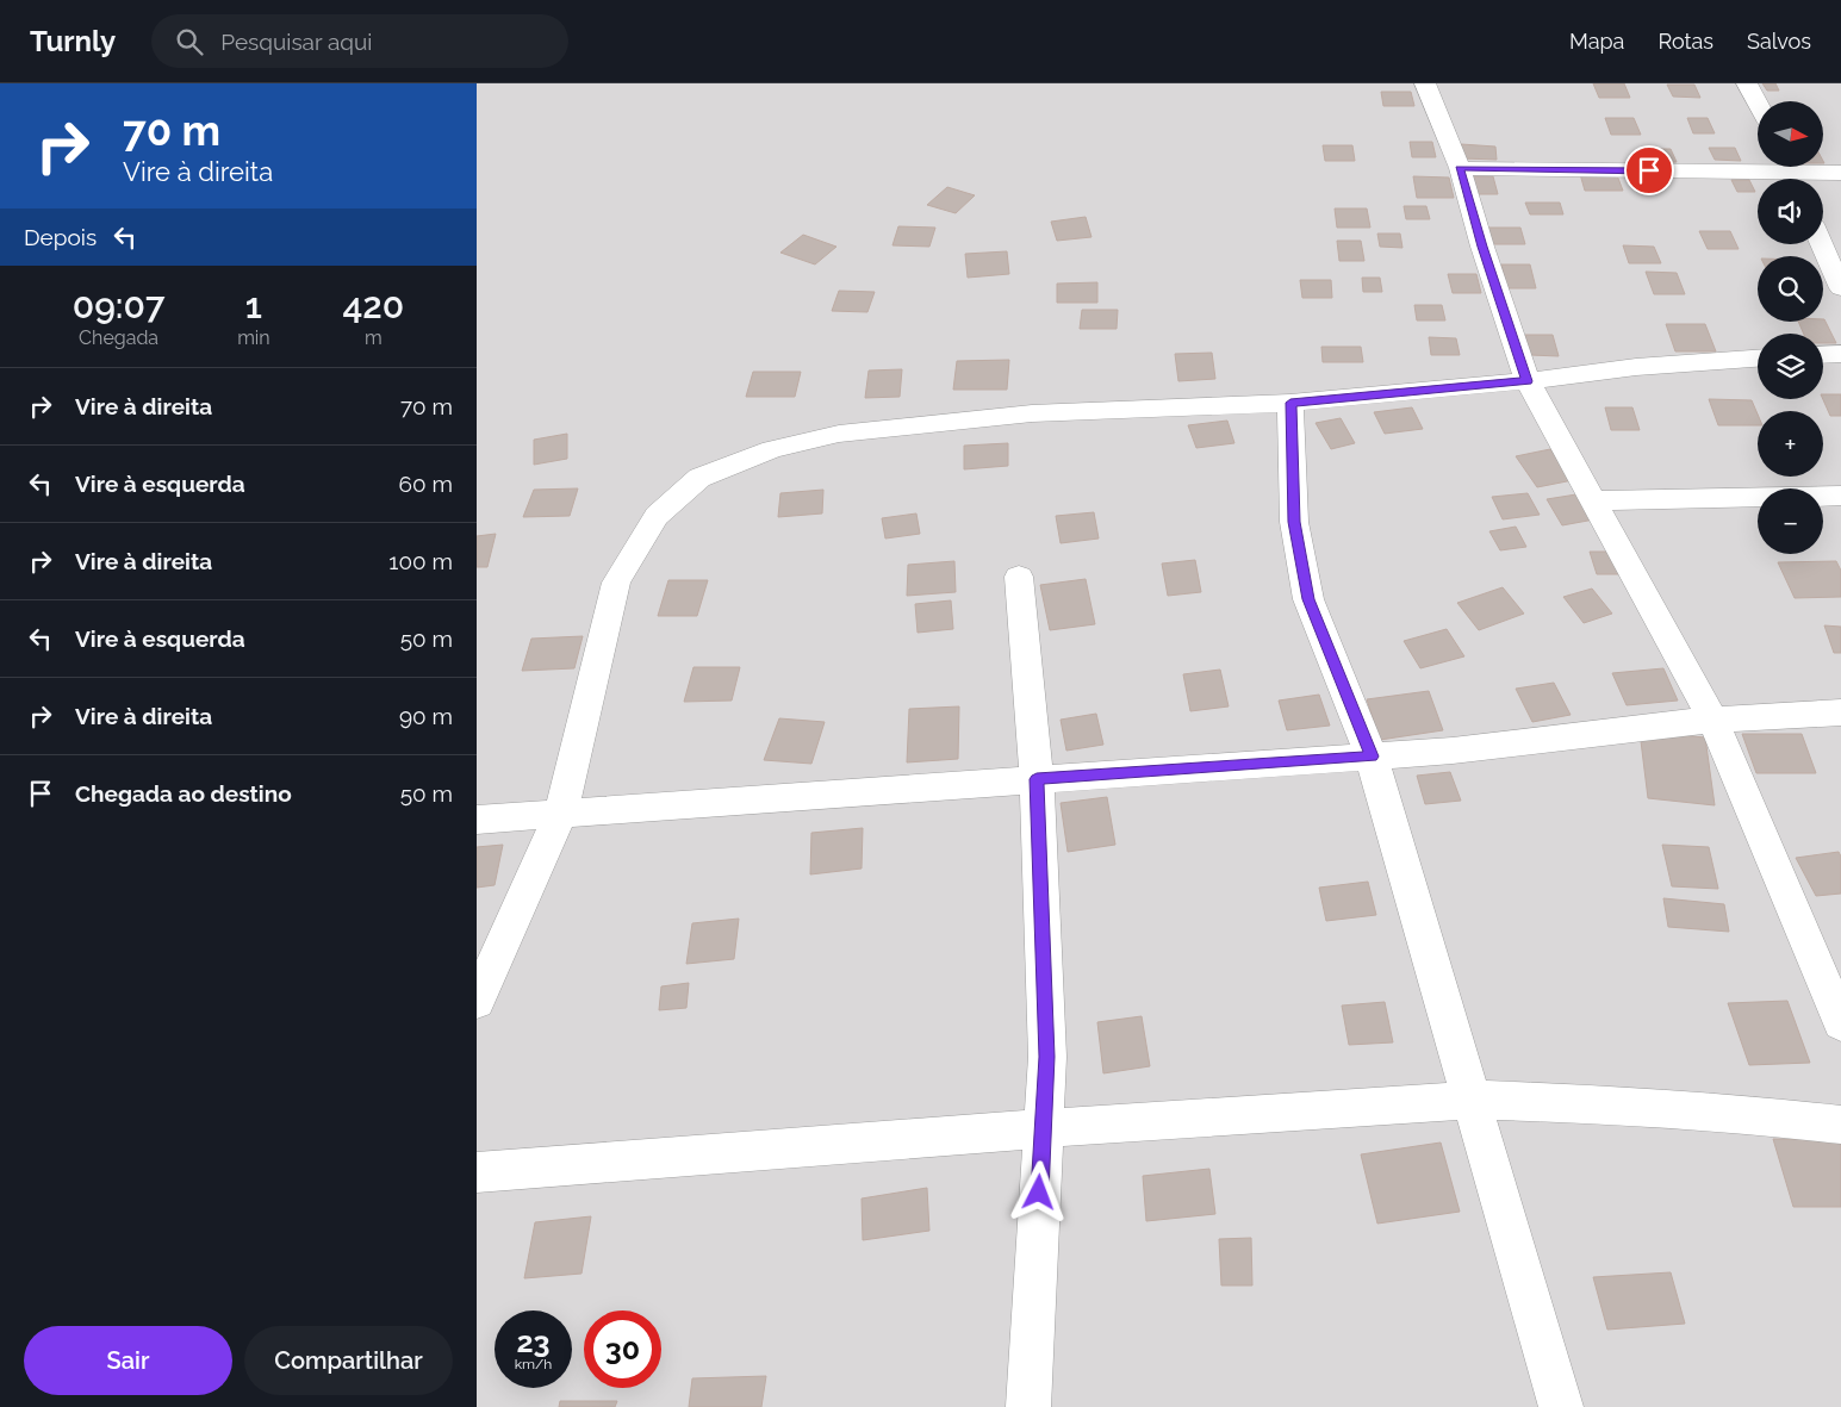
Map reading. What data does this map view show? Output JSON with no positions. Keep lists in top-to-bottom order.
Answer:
{
  "north": "right",
  "page": {
    "header": "Turnly",
    "search": "Pesquisar aqui",
    "nav": ["Mapa", "Rotas", "Salvos"],
    "turn": ["70 m", "Vire à direita"],
    "map_buttons": ["+", "−"],
    "then": "Depois",
    "eta": [
      "09:07",
      "Chegada",
      "1",
      "min",
      "420",
      "m"
    ],
    "list": [
      {
        "name": "Vire à direita",
        "value": "70 m"
      },
      {
        "name": "Vire à esquerda",
        "value": "60 m"
      },
      {
        "name": "Vire à direita",
        "value": "100 m"
      },
      {
        "name": "Vire à esquerda",
        "value": "50 m"
      },
      {
        "name": "Vire à direita",
        "value": "90 m"
      },
      {
        "name": "Chegada ao destino",
        "value": "50 m"
      }
    ],
    "speed": "23 km/h",
    "limit": "30",
    "buttons": ["Sair", "Compartilhar"]
  }
}
